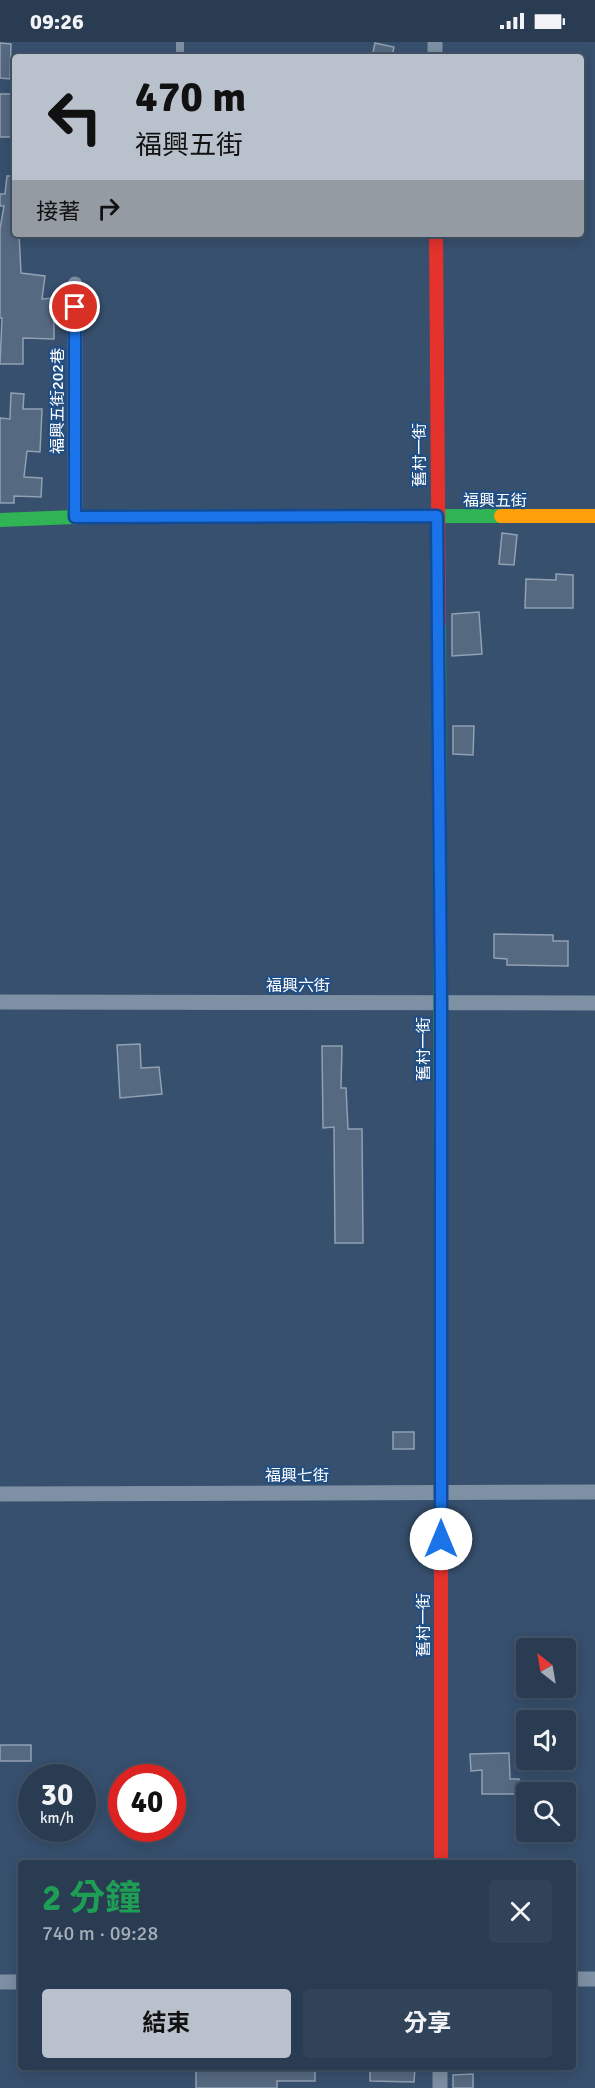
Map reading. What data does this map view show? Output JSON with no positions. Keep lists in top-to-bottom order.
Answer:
{
  "streets": {
    "street": [
      "福興五街202巷",
      "舊村一街",
      "福興五街",
      "福興六街",
      "福興七街"
    ]
  },
  "crossings": [
    ["福興五街202巷", "福興五街"],
    ["舊村一街", "福興五街"],
    ["舊村一街", "福興六街"],
    ["舊村一街", "福興七街"]
  ],
  "north": "top left",
  "page": {
    "status": "09:26",
    "turn": ["470 m", "福興五街"],
    "then": "接著",
    "speed": "30 km/h",
    "limit": "40",
    "heading": ["2 分鐘", "740 m · 09:28"],
    "buttons": ["結束", "分享"]
  }
}
